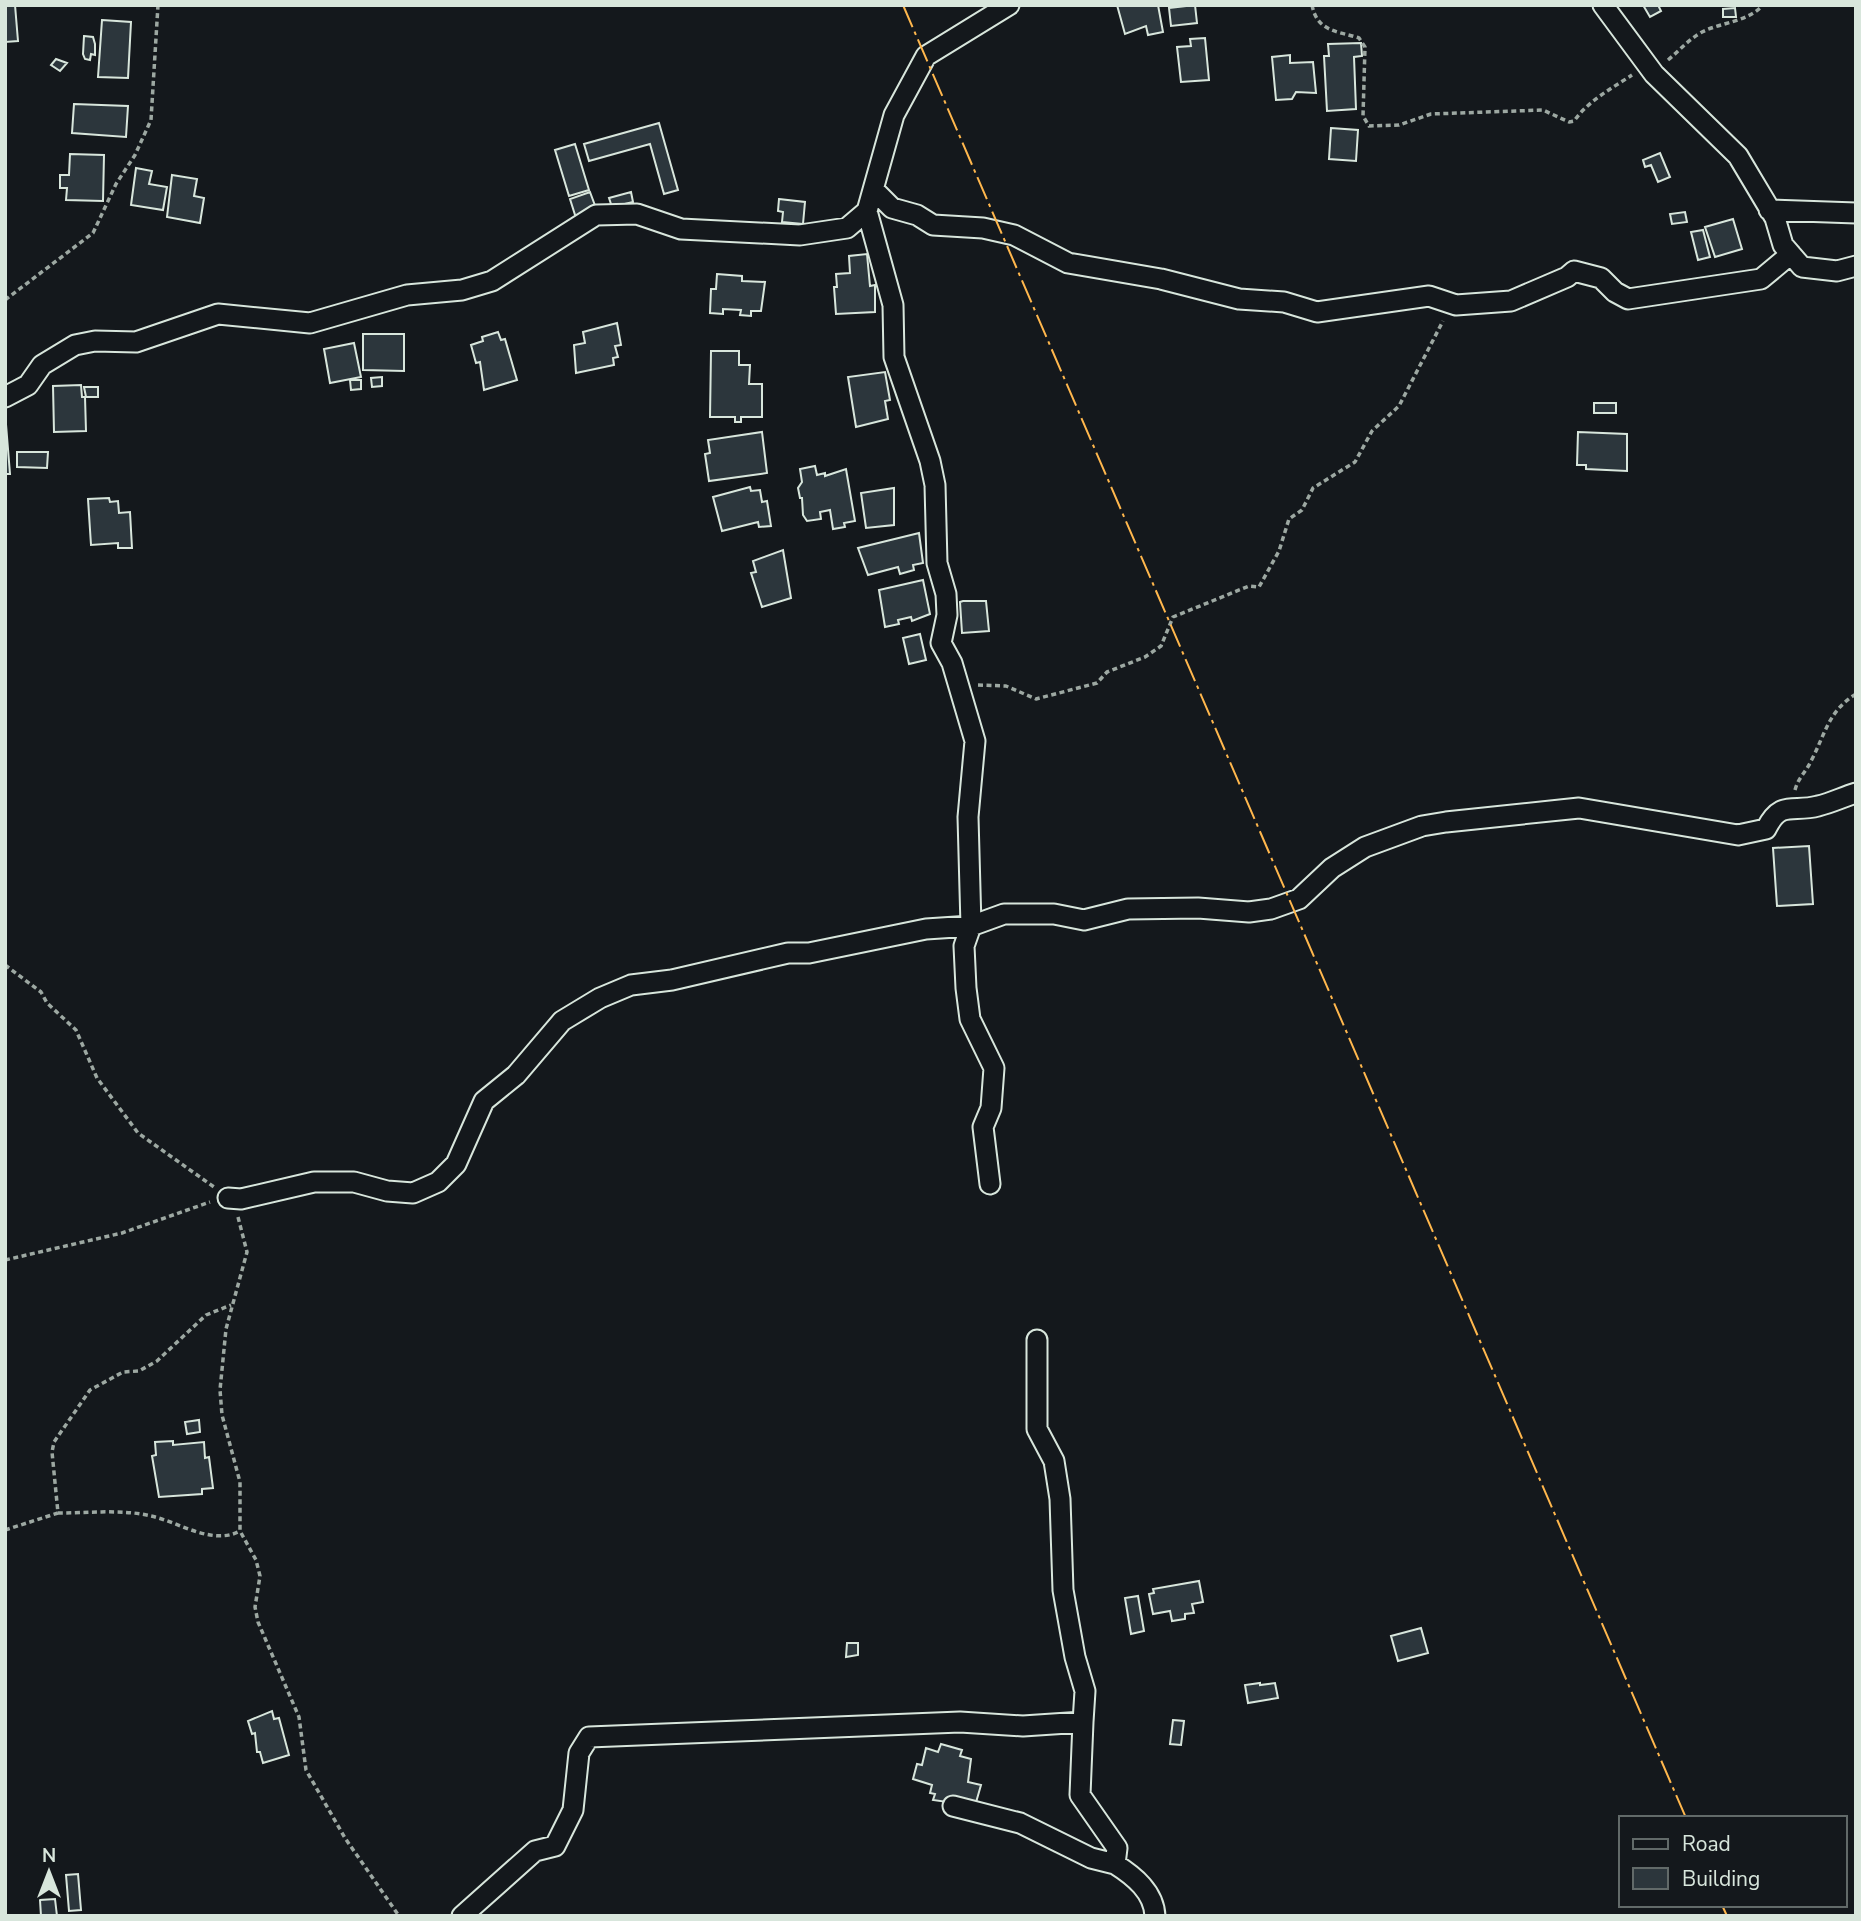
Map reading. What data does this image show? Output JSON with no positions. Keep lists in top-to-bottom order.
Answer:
{
  "legend": ["Road", "Building"],
  "north": "top"
}
